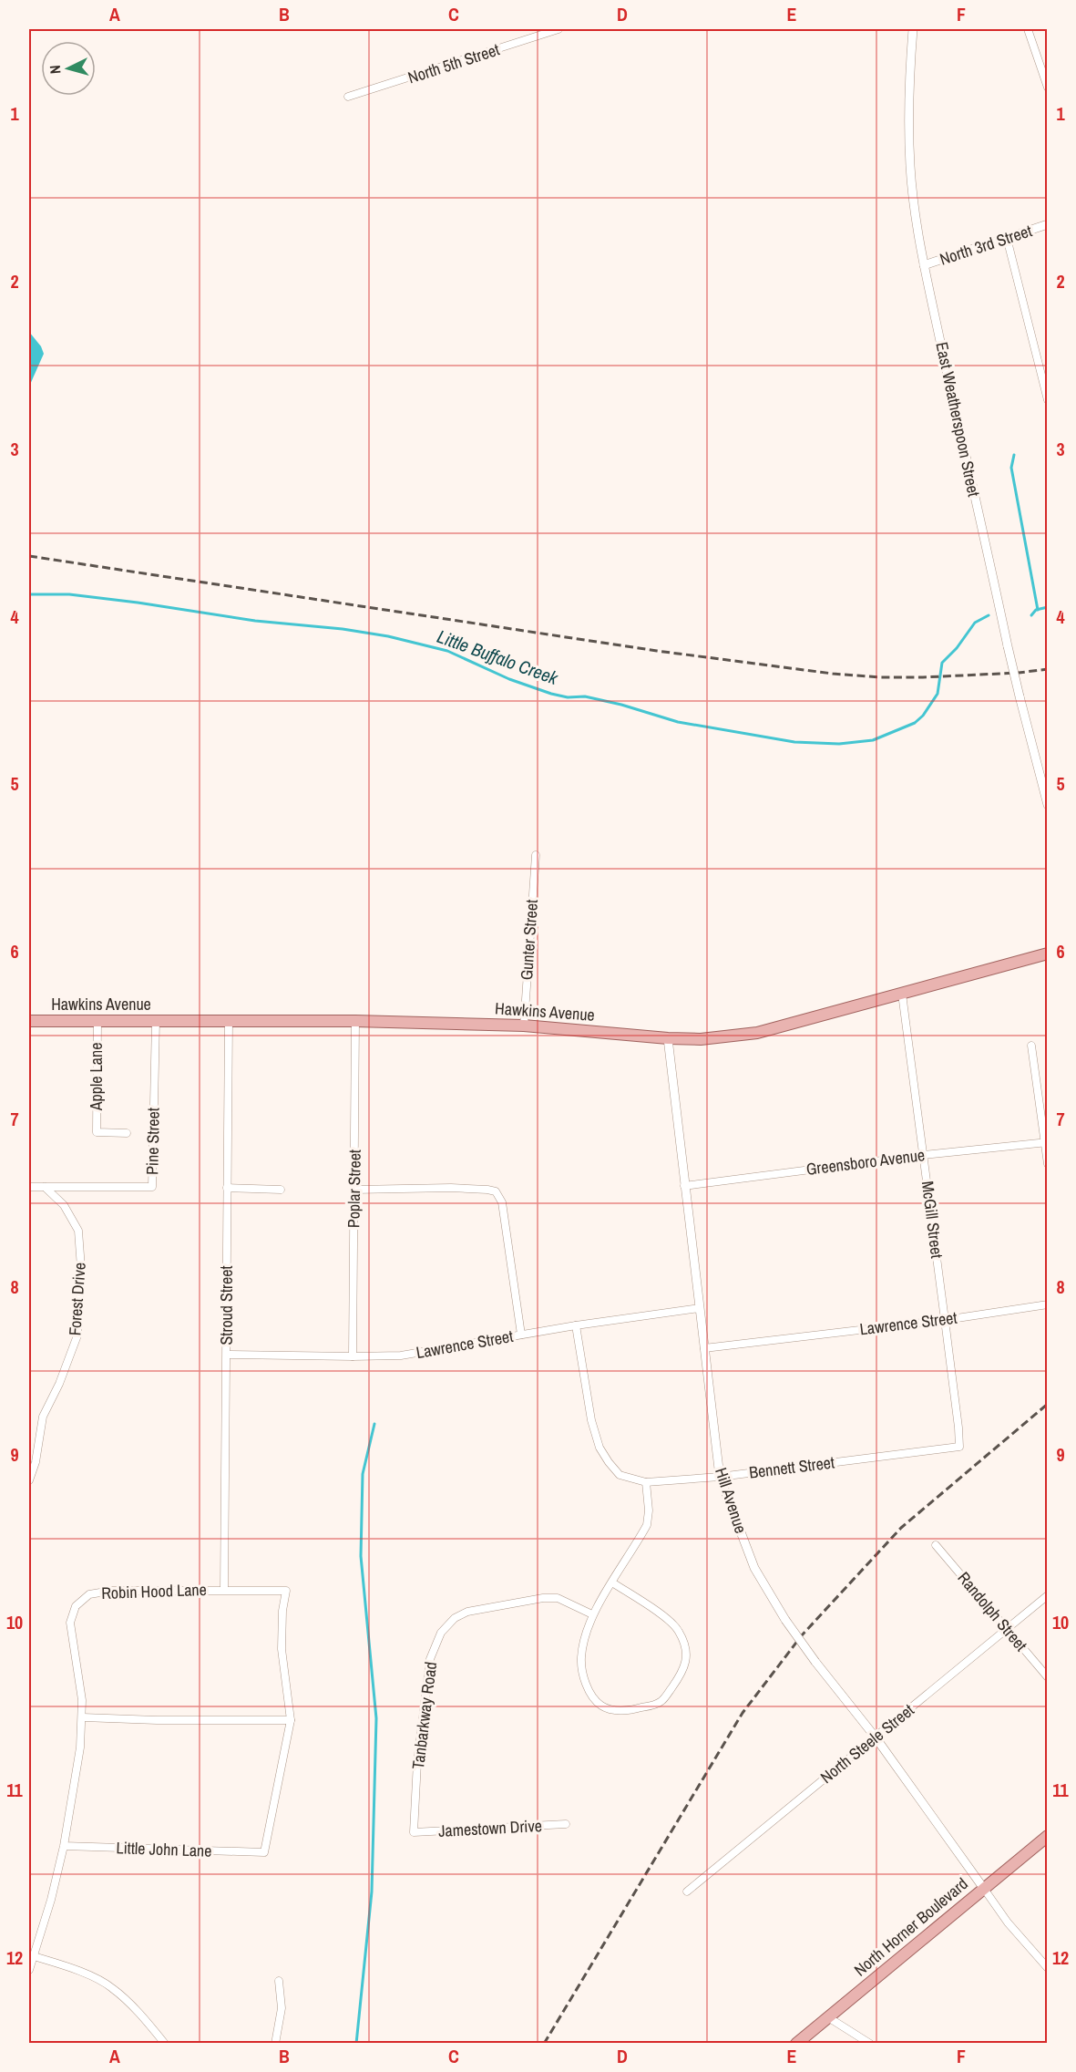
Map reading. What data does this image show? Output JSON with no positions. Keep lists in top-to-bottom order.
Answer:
{
  "streets": {
    "main road": ["Hawkins Avenue", "North Horner Boulevard"],
    "street": [
      "North 5th Street",
      "North 3rd Street",
      "East Weatherspoon Street",
      "Gunter Street",
      "Apple Lane",
      "Pine Street",
      "Greensboro Avenue",
      "Poplar Street",
      "McGill Street",
      "Forest Drive",
      "Stroud Street",
      "Lawrence Street",
      "Bennett Street",
      "Hill Avenue",
      "Robin Hood Lane",
      "Randolph Street",
      "Tanbarkway Road",
      "North Steele Street",
      "Jamestown Drive",
      "Little John Lane"
    ]
  },
  "crossings": [
    ["North 3rd Street", "East Weatherspoon Street"],
    ["Gunter Street", "Hawkins Avenue"],
    ["Hawkins Avenue", "Apple Lane"],
    ["Hawkins Avenue", "Pine Street"],
    ["Hawkins Avenue", "Poplar Street"],
    ["Hawkins Avenue", "McGill Street"],
    ["Hawkins Avenue", "Stroud Street"],
    ["Hawkins Avenue", "Hill Avenue"],
    ["Pine Street", "Forest Drive"],
    ["Greensboro Avenue", "McGill Street"],
    ["Greensboro Avenue", "Hill Avenue"],
    ["Poplar Street", "Lawrence Street"],
    ["McGill Street", "Lawrence Street"],
    ["McGill Street", "Bennett Street"],
    ["Stroud Street", "Lawrence Street"],
    ["Stroud Street", "Robin Hood Lane"],
    ["Lawrence Street", "Bennett Street"],
    ["Lawrence Street", "Hill Avenue"],
    ["Bennett Street", "Hill Avenue"],
    ["Hill Avenue", "North Steele Street"],
    ["Hill Avenue", "North Horner Boulevard"],
    ["Robin Hood Lane", "Little John Lane"],
    ["Randolph Street", "North Steele Street"],
    ["Tanbarkway Road", "Jamestown Drive"]
  ],
  "water": ["Little Buffalo Creek"],
  "north": "left",
  "grid": {
    "columns": [
      "A",
      "B",
      "C",
      "D",
      "E",
      "F"
    ],
    "rows": [
      "1",
      "2",
      "3",
      "4",
      "5",
      "6",
      "7",
      "8",
      "9",
      "10",
      "11",
      "12"
    ]
  }
}
